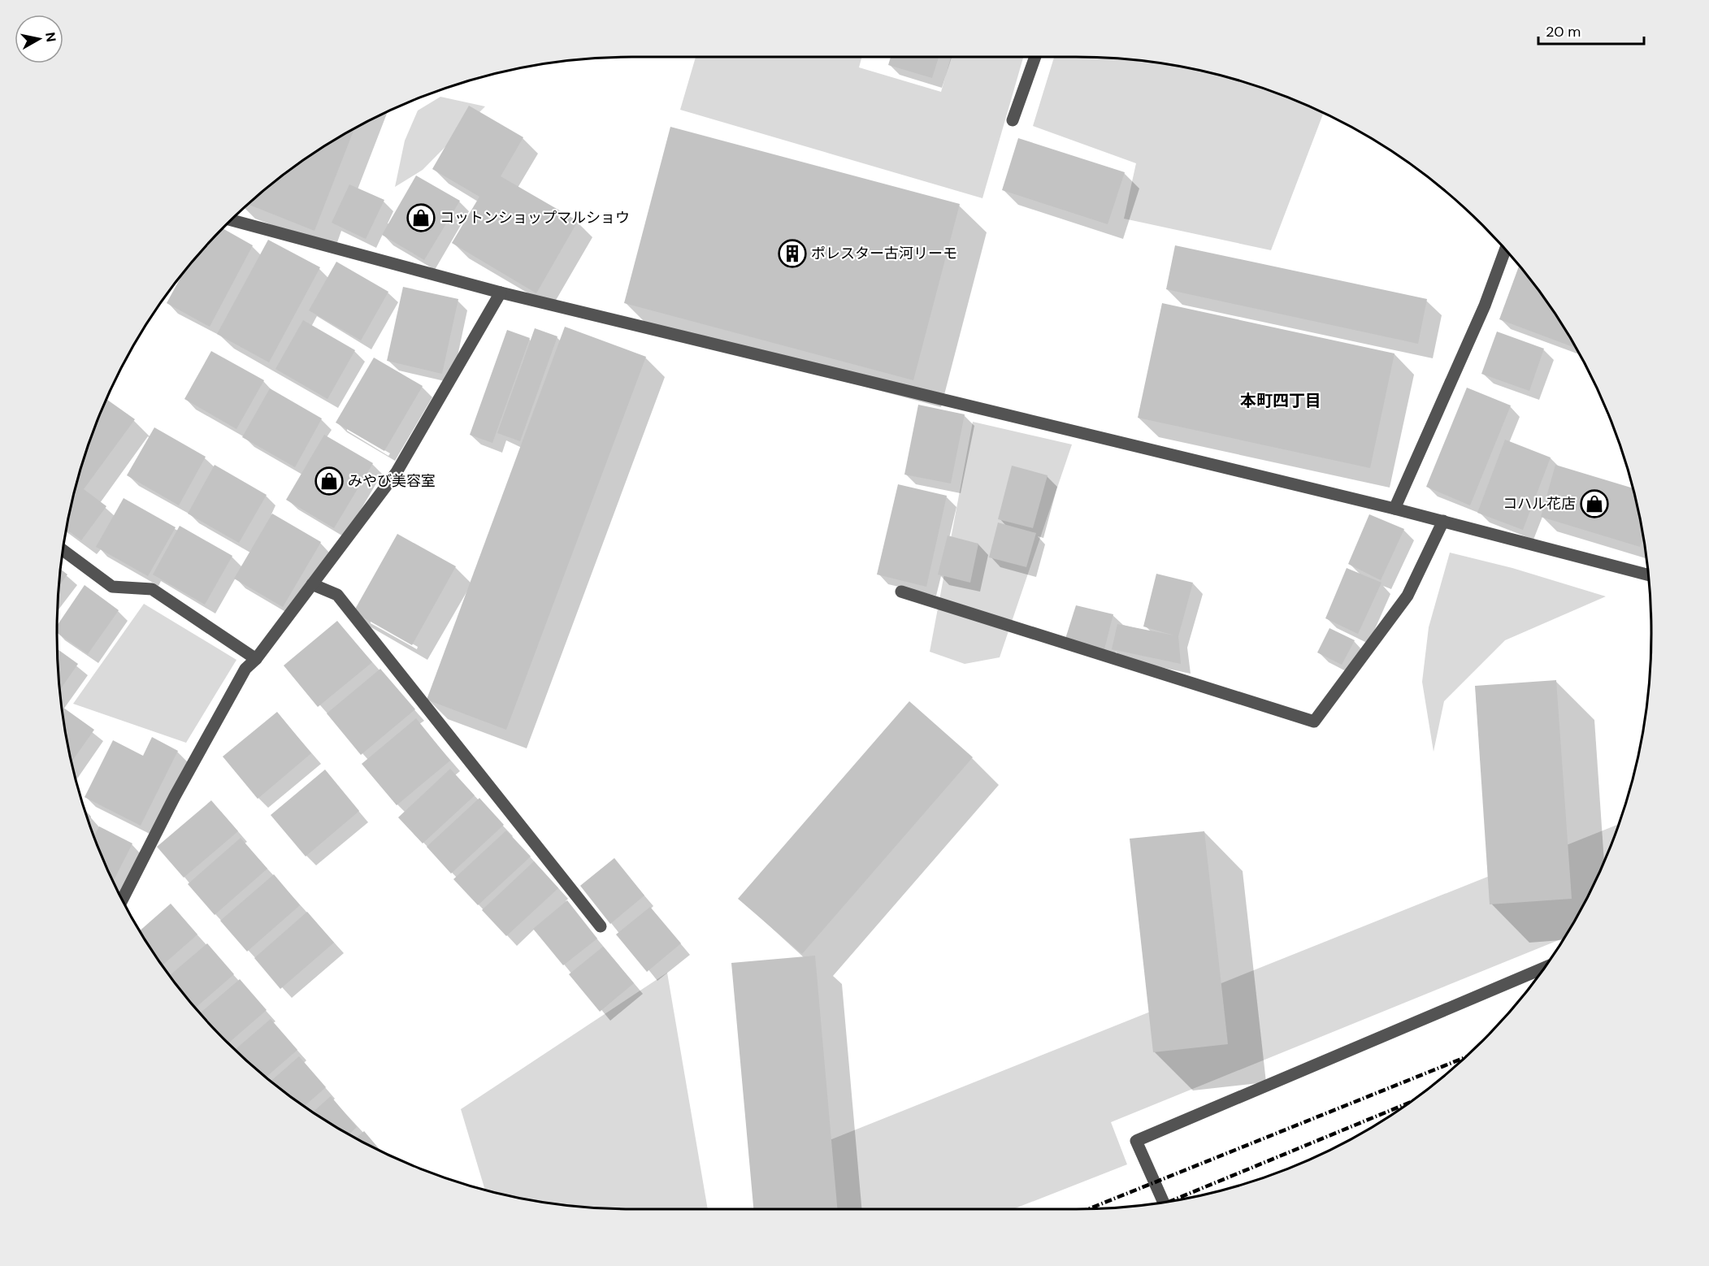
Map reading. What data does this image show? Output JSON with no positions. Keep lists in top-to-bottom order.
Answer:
{
  "districts": ["本町四丁目"],
  "places": {
    "shop": ["コットンショップマルショウ", "みやび美容室", "コハル花店"],
    "building": ["ポレスター古河リーモ"]
  },
  "scale_bar": "20 m",
  "north": "right"
}
